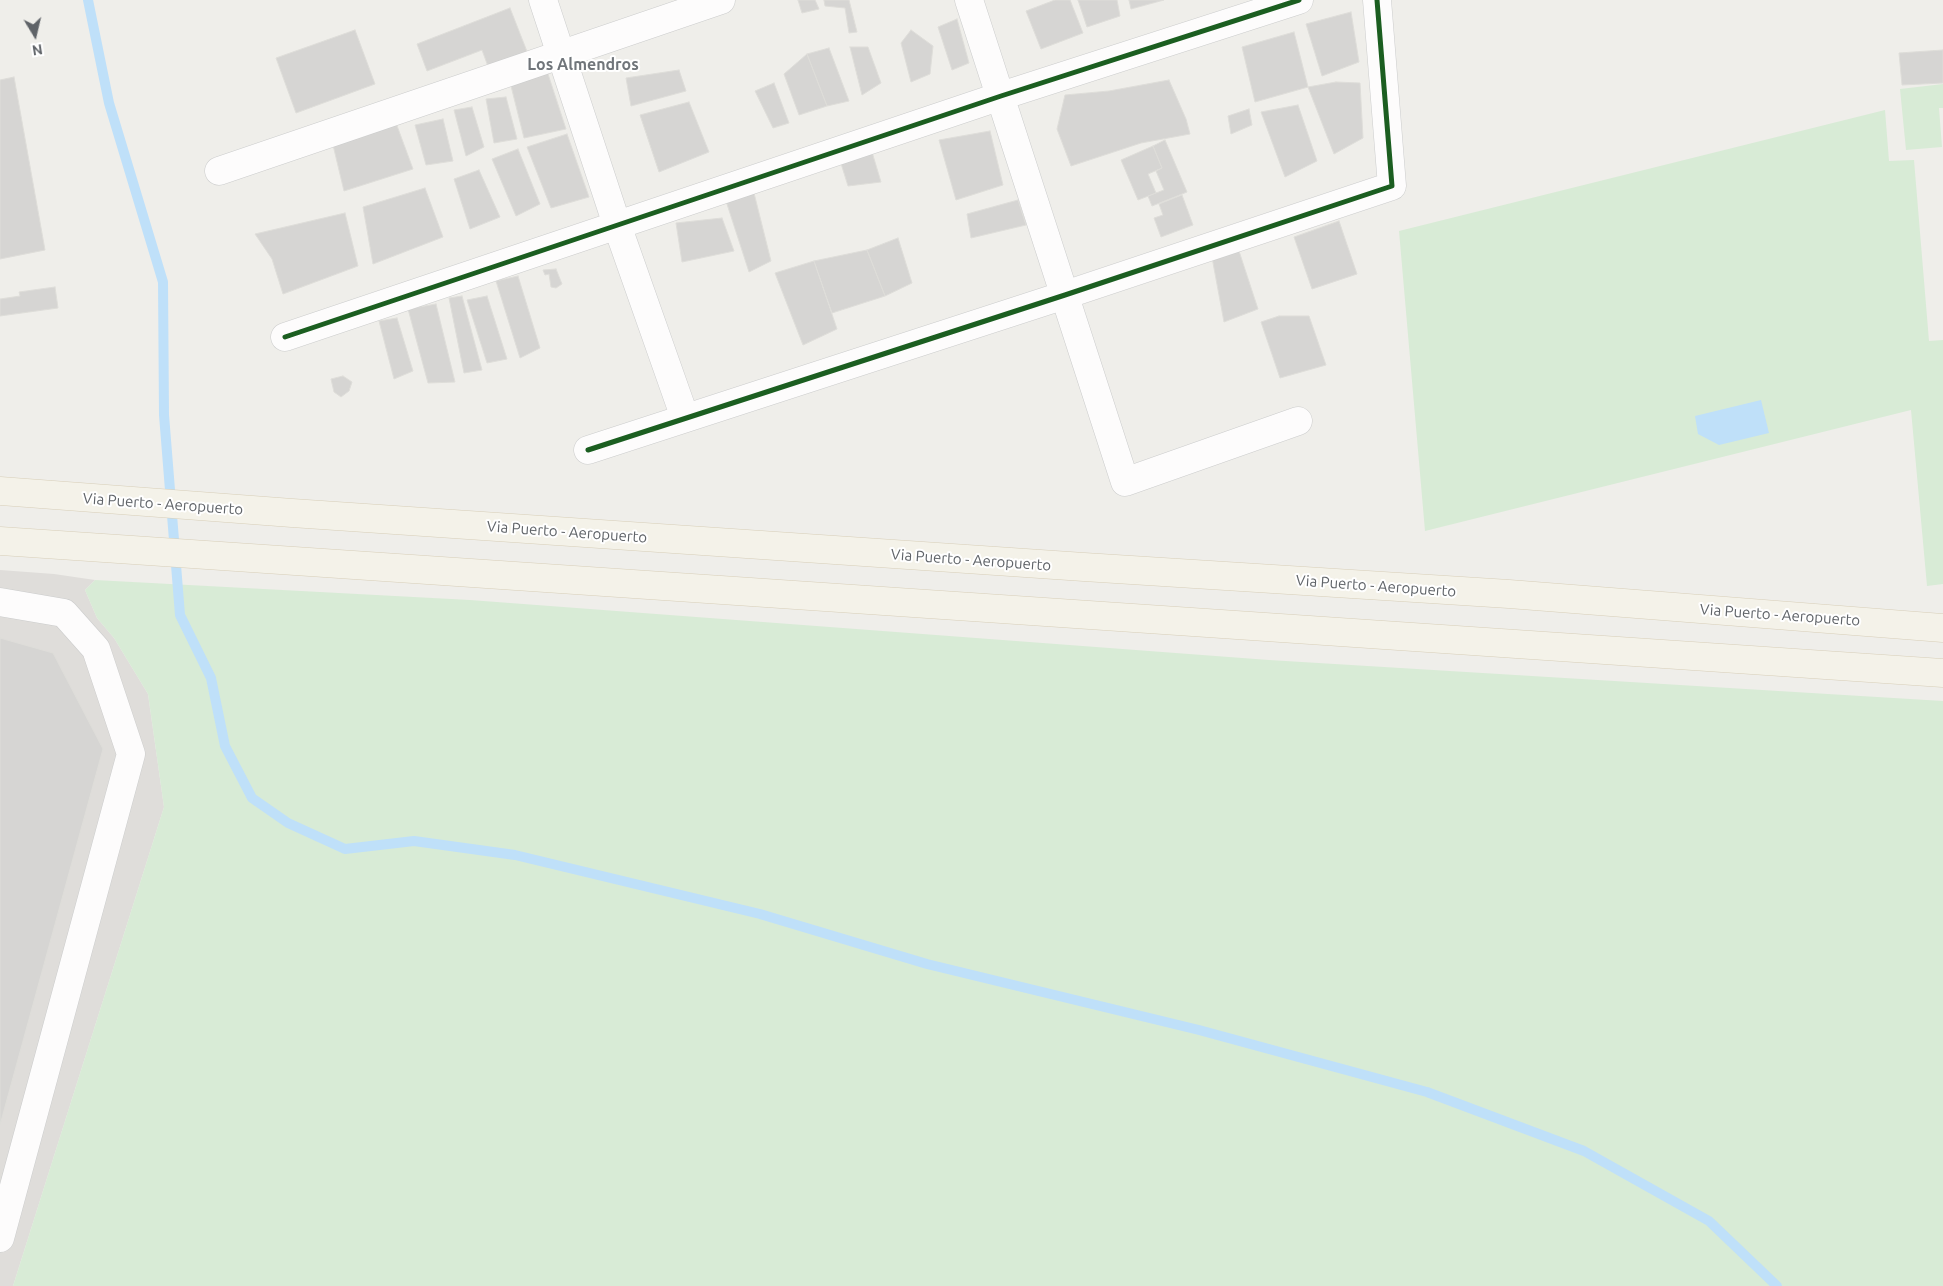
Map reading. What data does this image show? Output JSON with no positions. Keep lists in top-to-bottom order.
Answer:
{
  "streets": {
    "main road": ["Via Puerto - Aeropuerto"]
  },
  "districts": ["Los Almendros"],
  "north": "bottom"
}
